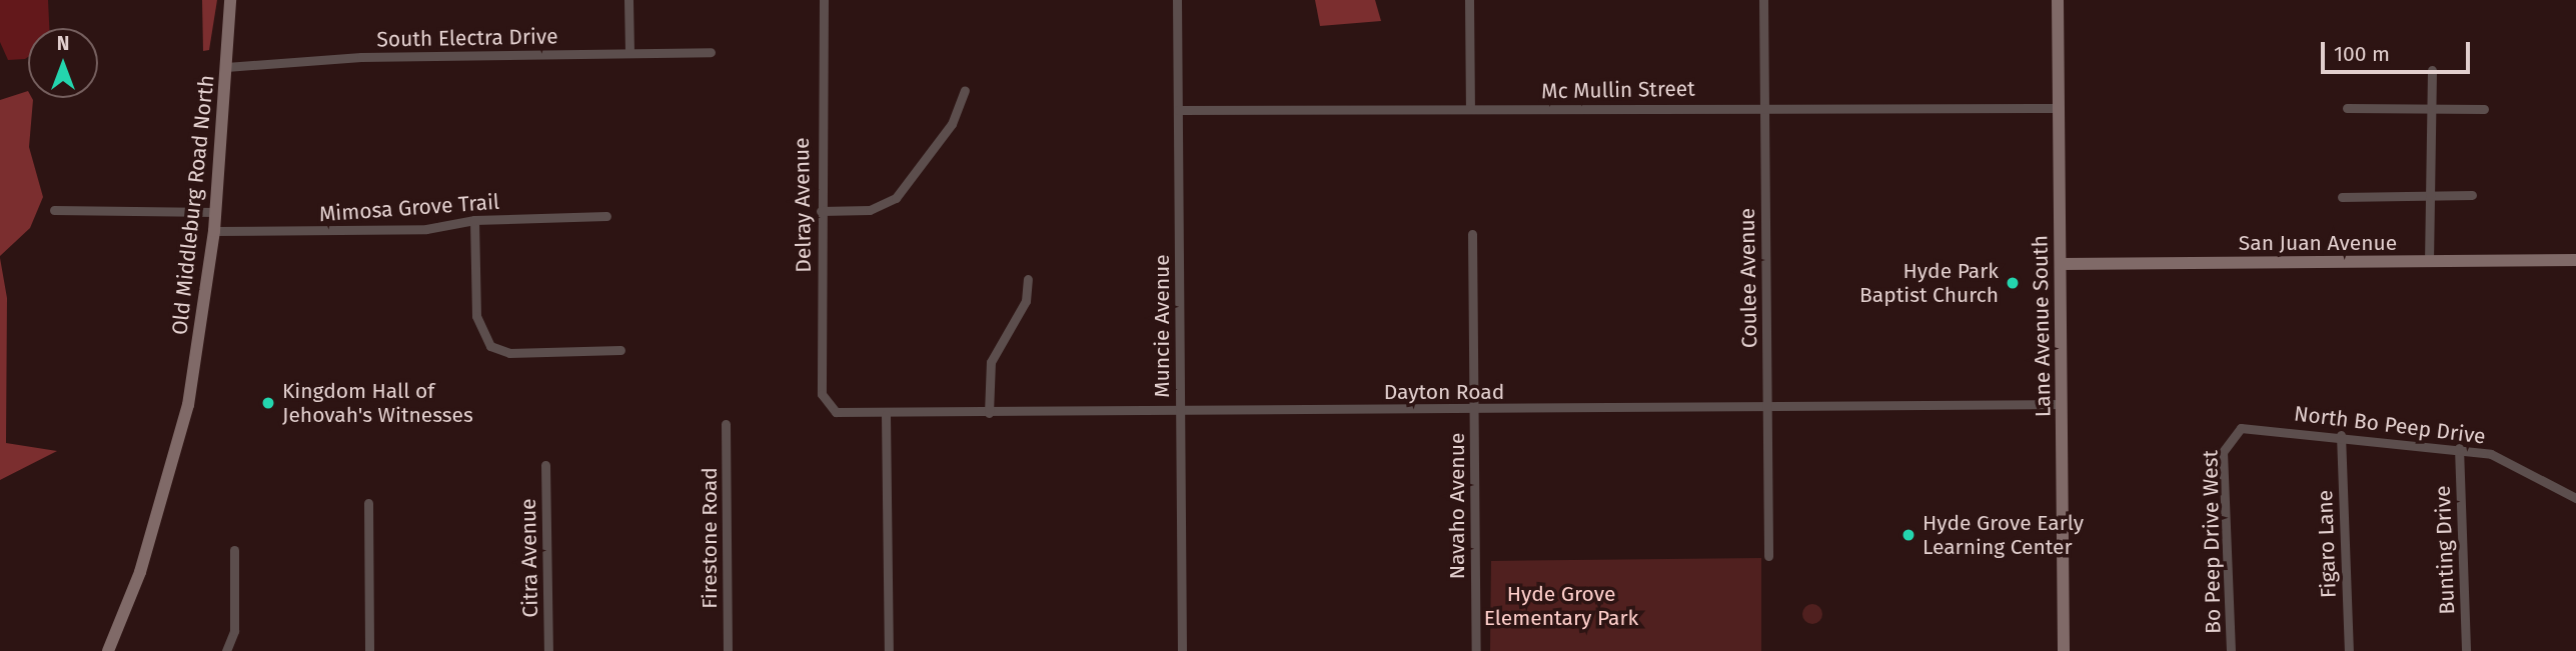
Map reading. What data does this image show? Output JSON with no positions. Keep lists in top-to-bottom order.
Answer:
{
  "streets": {
    "main road": ["Old Middleburg Road North", "San Juan Avenue", "Lane Avenue South"],
    "street": [
      "South Electra Drive",
      "Mc Mullin Street",
      "Delray Avenue",
      "Mimosa Grove Trail",
      "Coulee Avenue",
      "Muncie Avenue",
      "Dayton Road",
      "North Bo Peep Drive",
      "Navaho Avenue",
      "Firestone Road",
      "Bo Peep Drive West",
      "Figaro Lane",
      "Bunting Drive",
      "Citra Avenue"
    ]
  },
  "crossings": [
    ["South Electra Drive", "Old Middleburg Road North"],
    ["Mc Mullin Street", "Coulee Avenue"],
    ["Mc Mullin Street", "Muncie Avenue"],
    ["Mc Mullin Street", "Lane Avenue South"],
    ["Old Middleburg Road North", "Mimosa Grove Trail"],
    ["Delray Avenue", "Dayton Road"],
    ["San Juan Avenue", "Lane Avenue South"],
    ["Coulee Avenue", "Dayton Road"],
    ["Muncie Avenue", "Dayton Road"],
    ["Lane Avenue South", "Dayton Road"],
    ["Dayton Road", "Navaho Avenue"],
    ["North Bo Peep Drive", "Bo Peep Drive West"],
    ["North Bo Peep Drive", "Figaro Lane"],
    ["North Bo Peep Drive", "Bunting Drive"]
  ],
  "parks": ["Hyde Grove Elementary Park"],
  "places": ["Hyde Park Baptist Church", "Kingdom Hall of Jehovah's Witnesses", "Hyde Grove Early Learning Center"],
  "scale_bar": "100 m",
  "north": "top"
}
